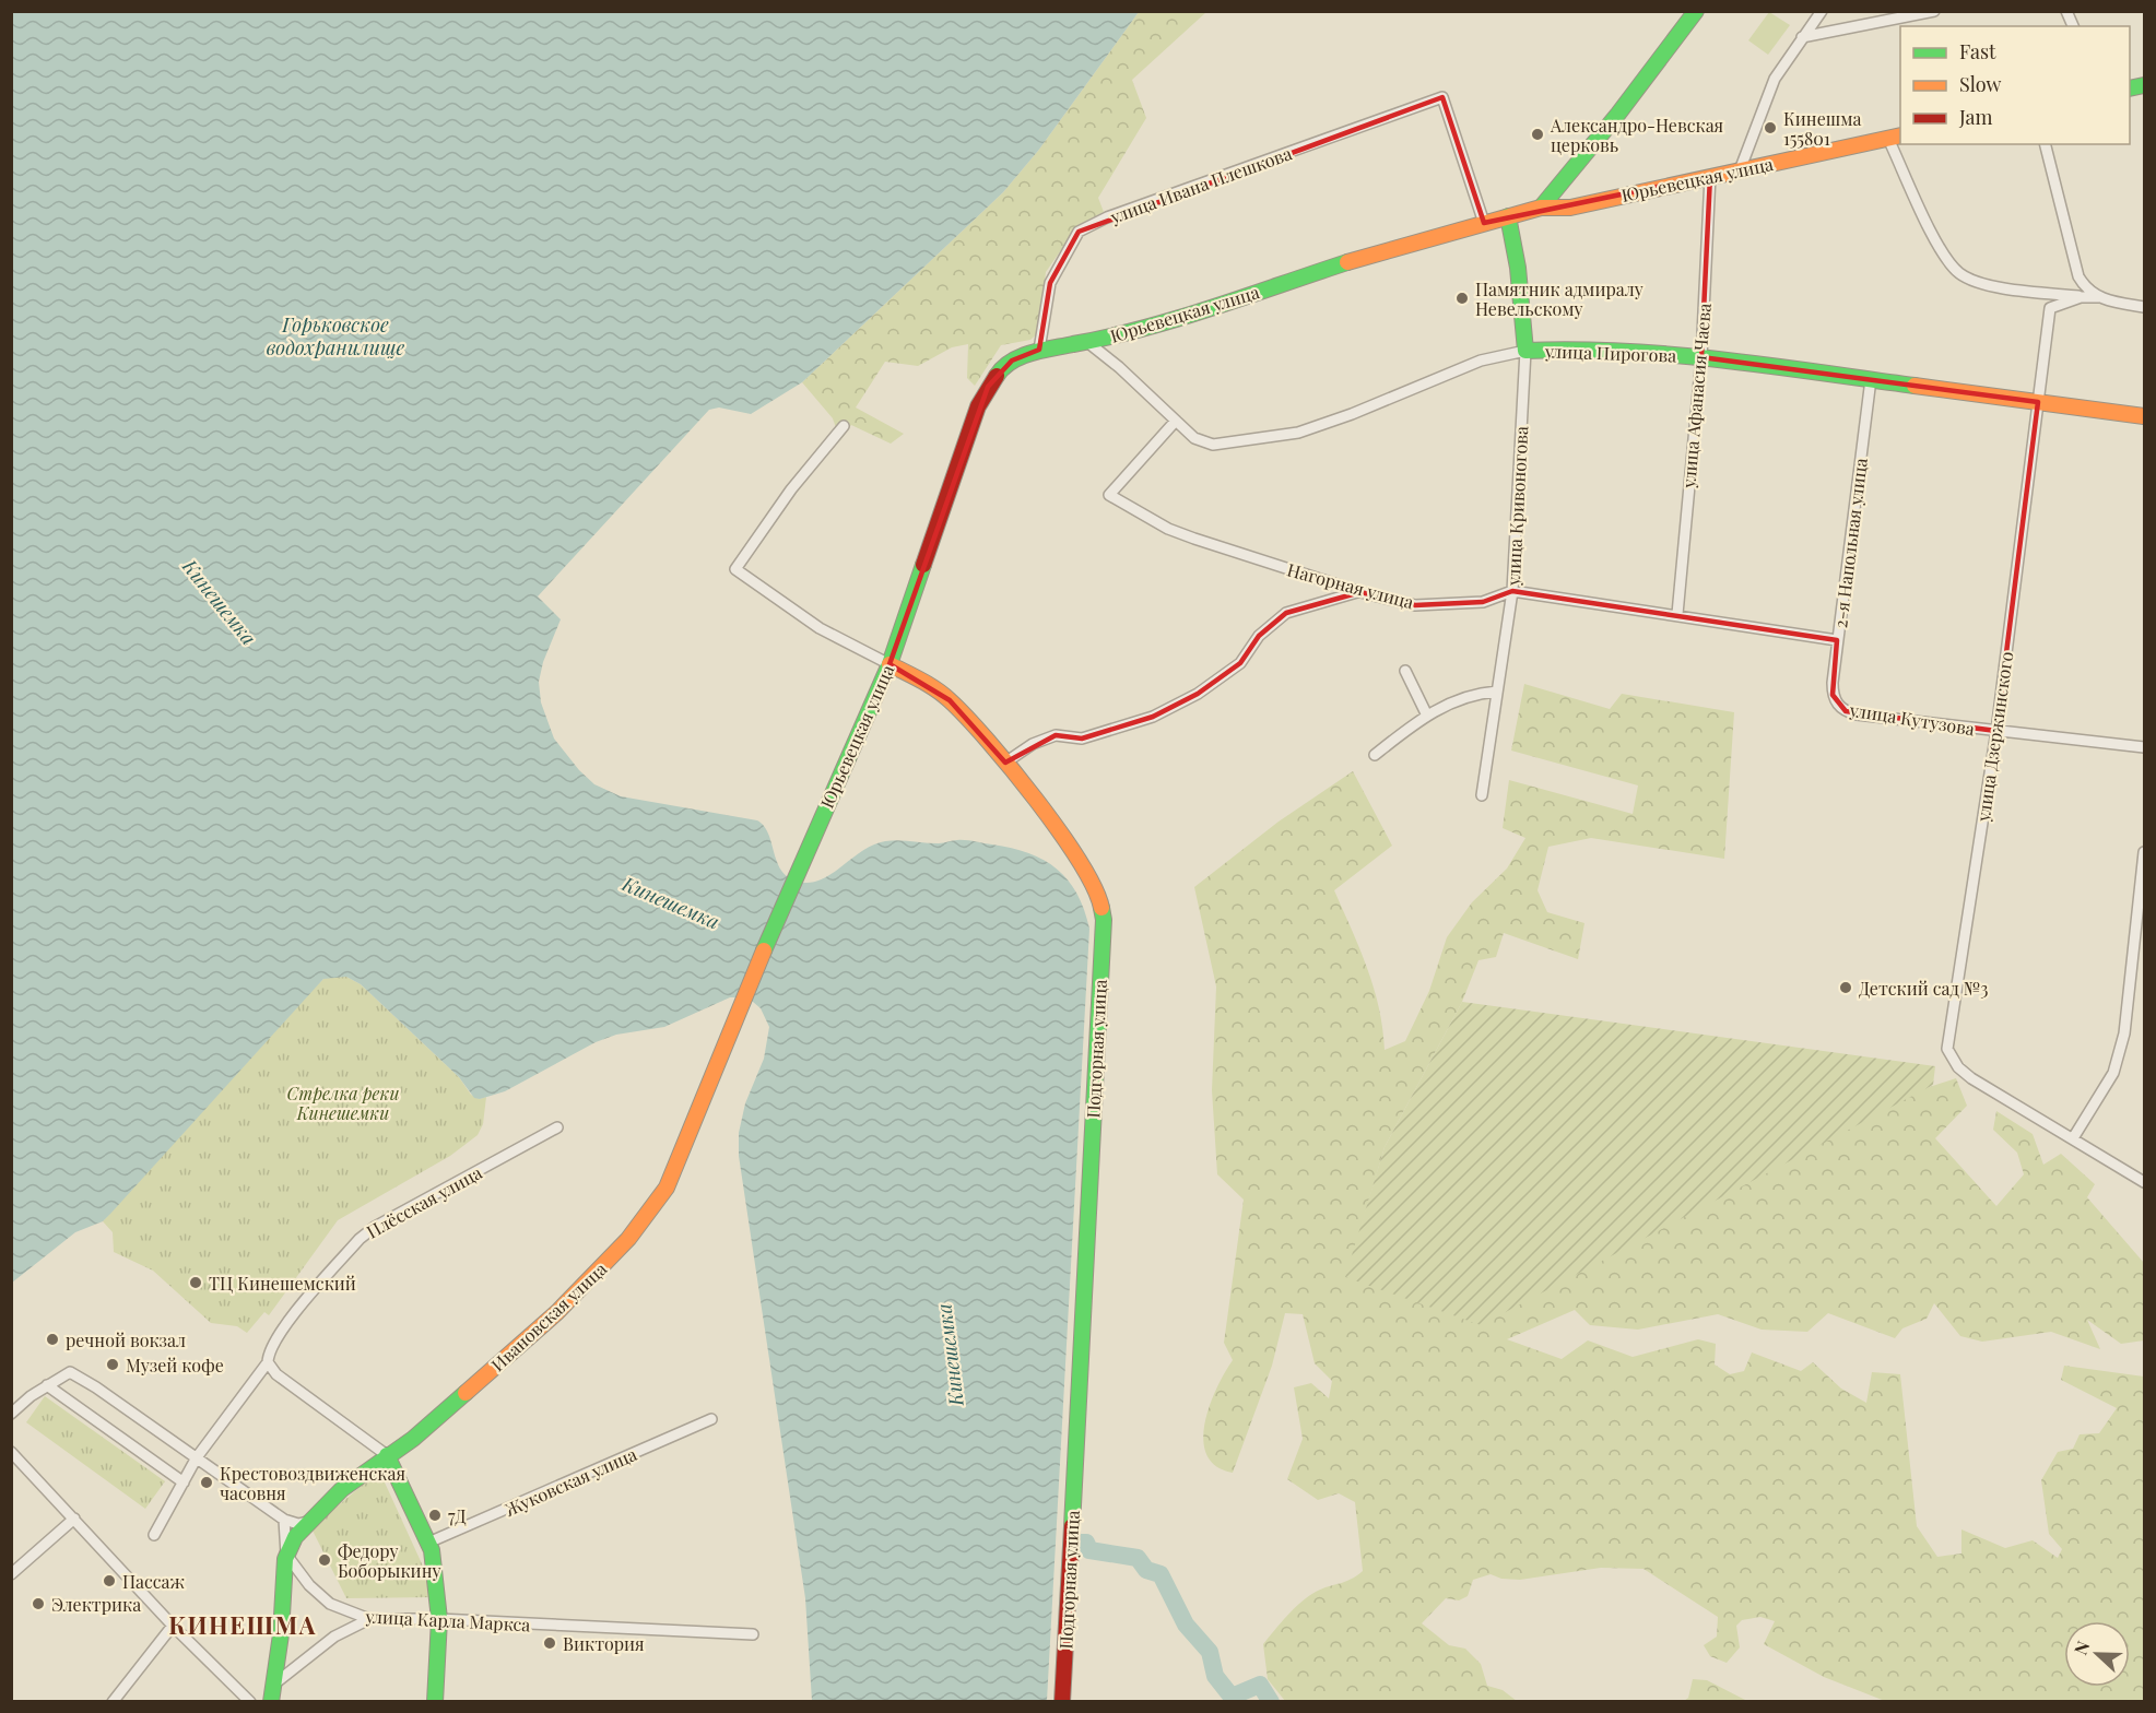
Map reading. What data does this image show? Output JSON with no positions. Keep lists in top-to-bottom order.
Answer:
{
  "streets": {
    "main road": [
      "Юрьевецкая улица",
      "улица Пирогова",
      "улица Кривоногова",
      "Подгорная улица",
      "Ивановская улица"
    ],
    "street": [
      "улица Ивана Плешкова",
      "улица Афанасия Чаева",
      "2-я Напольная улица",
      "Нагорная улица",
      "улица Кутузова",
      "улица Дзержинского",
      "Плёсская улица",
      "Жуковская улица",
      "улица Карла Маркса"
    ]
  },
  "crossings": [
    ["Юрьевецкая улица", "улица Ивана Плешкова"],
    ["Юрьевецкая улица", "улица Пирогова"],
    ["Юрьевецкая улица", "улица Афанасия Чаева"],
    ["Юрьевецкая улица", "улица Кривоногова"],
    ["Юрьевецкая улица", "Подгорная улица"],
    ["Юрьевецкая улица", "Ивановская улица"],
    ["улица Пирогова", "улица Афанасия Чаева"],
    ["улица Пирогова", "улица Кривоногова"],
    ["улица Пирогова", "2-я Напольная улица"],
    ["улица Пирогова", "Нагорная улица"],
    ["улица Пирогова", "улица Дзержинского"],
    ["улица Афанасия Чаева", "Нагорная улица"],
    ["улица Кривоногова", "Нагорная улица"],
    ["2-я Напольная улица", "Нагорная улица"],
    ["2-я Напольная улица", "улица Кутузова"],
    ["улица Кутузова", "улица Дзержинского"],
    ["Ивановская улица", "улица Карла Маркса"]
  ],
  "districts": ["КИНЕШМА"],
  "water": ["Горьковское водохранилище", "Кинешемка"],
  "parks": ["Стрелка реки Кинешемки"],
  "places": [
    "Кинешма 155801",
    "Александро-Невская церковь",
    "Памятник адмиралу Невельскому",
    "Детский сад №3",
    "ТЦ Кинешемский",
    "речной вокзал",
    "Музей кофе",
    "Крестовоздвиженская часовня",
    "7Д",
    "Федору Боборыкину",
    "Пассаж",
    "Электрика",
    "Виктория"
  ],
  "legend": ["Fast", "Slow", "Jam"],
  "north": "left"
}
